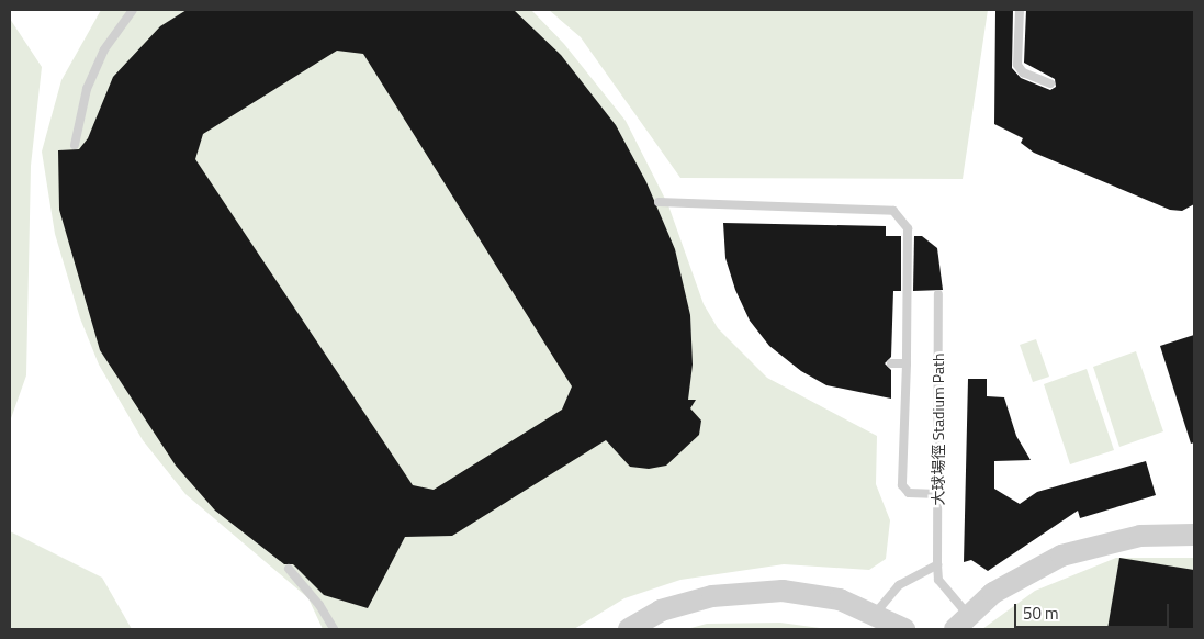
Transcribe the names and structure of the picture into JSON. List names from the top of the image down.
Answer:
{
  "streets": {
    "lane": ["大球場徑 Stadium Path"]
  },
  "scale_bar": "50 m"
}
